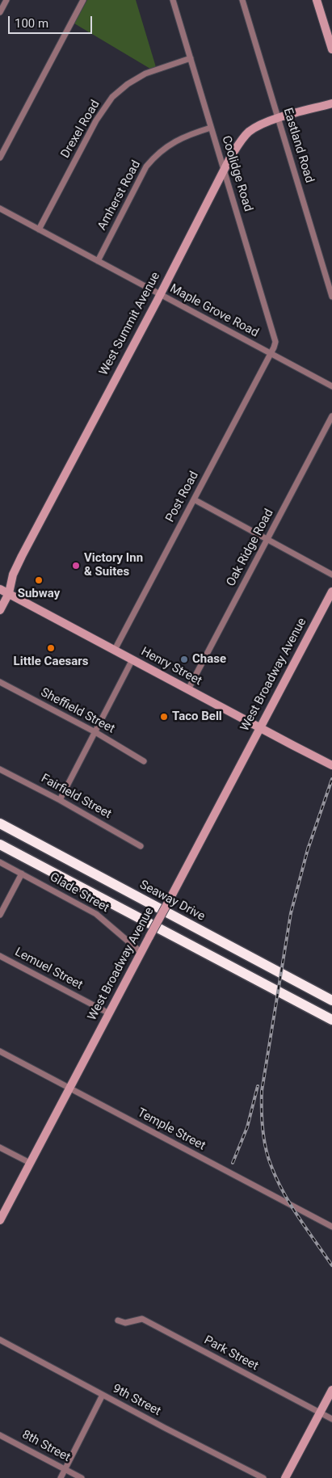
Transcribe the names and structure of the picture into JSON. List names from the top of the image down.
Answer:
{
  "streets": {
    "highway": ["Seaway Drive"],
    "street": [
      "Drexel Road",
      "Eastland Road",
      "Coolidge Road",
      "Amherst Road",
      "Maple Grove Road",
      "West Summit Avenue",
      "Post Road",
      "Oak Ridge Road",
      "Henry Street",
      "West Broadway Avenue",
      "Sheffield Street",
      "Fairfield Street",
      "Glade Street",
      "Lemuel Street",
      "Temple Street",
      "Park Street",
      "9th Street",
      "8th Street"
    ]
  },
  "crossings": [
    ["Drexel Road", "Coolidge Road"],
    ["Drexel Road", "Maple Grove Road"],
    ["Eastland Road", "West Summit Avenue"],
    ["Coolidge Road", "Amherst Road"],
    ["Coolidge Road", "Maple Grove Road"],
    ["Coolidge Road", "West Summit Avenue"],
    ["Coolidge Road", "Post Road"],
    ["Amherst Road", "Maple Grove Road"],
    ["Maple Grove Road", "West Summit Avenue"],
    ["Maple Grove Road", "Post Road"],
    ["West Summit Avenue", "Henry Street"],
    ["Post Road", "Henry Street"],
    ["Oak Ridge Road", "Henry Street"],
    ["Henry Street", "West Broadway Avenue"],
    ["West Broadway Avenue", "Glade Street"],
    ["West Broadway Avenue", "Lemuel Street"],
    ["West Broadway Avenue", "Temple Street"]
  ],
  "places": [
    "Victory Inn & Suites",
    "Subway",
    "Little Caesars",
    "Chase",
    "Taco Bell"
  ],
  "scale_bar": "100 m"
}
